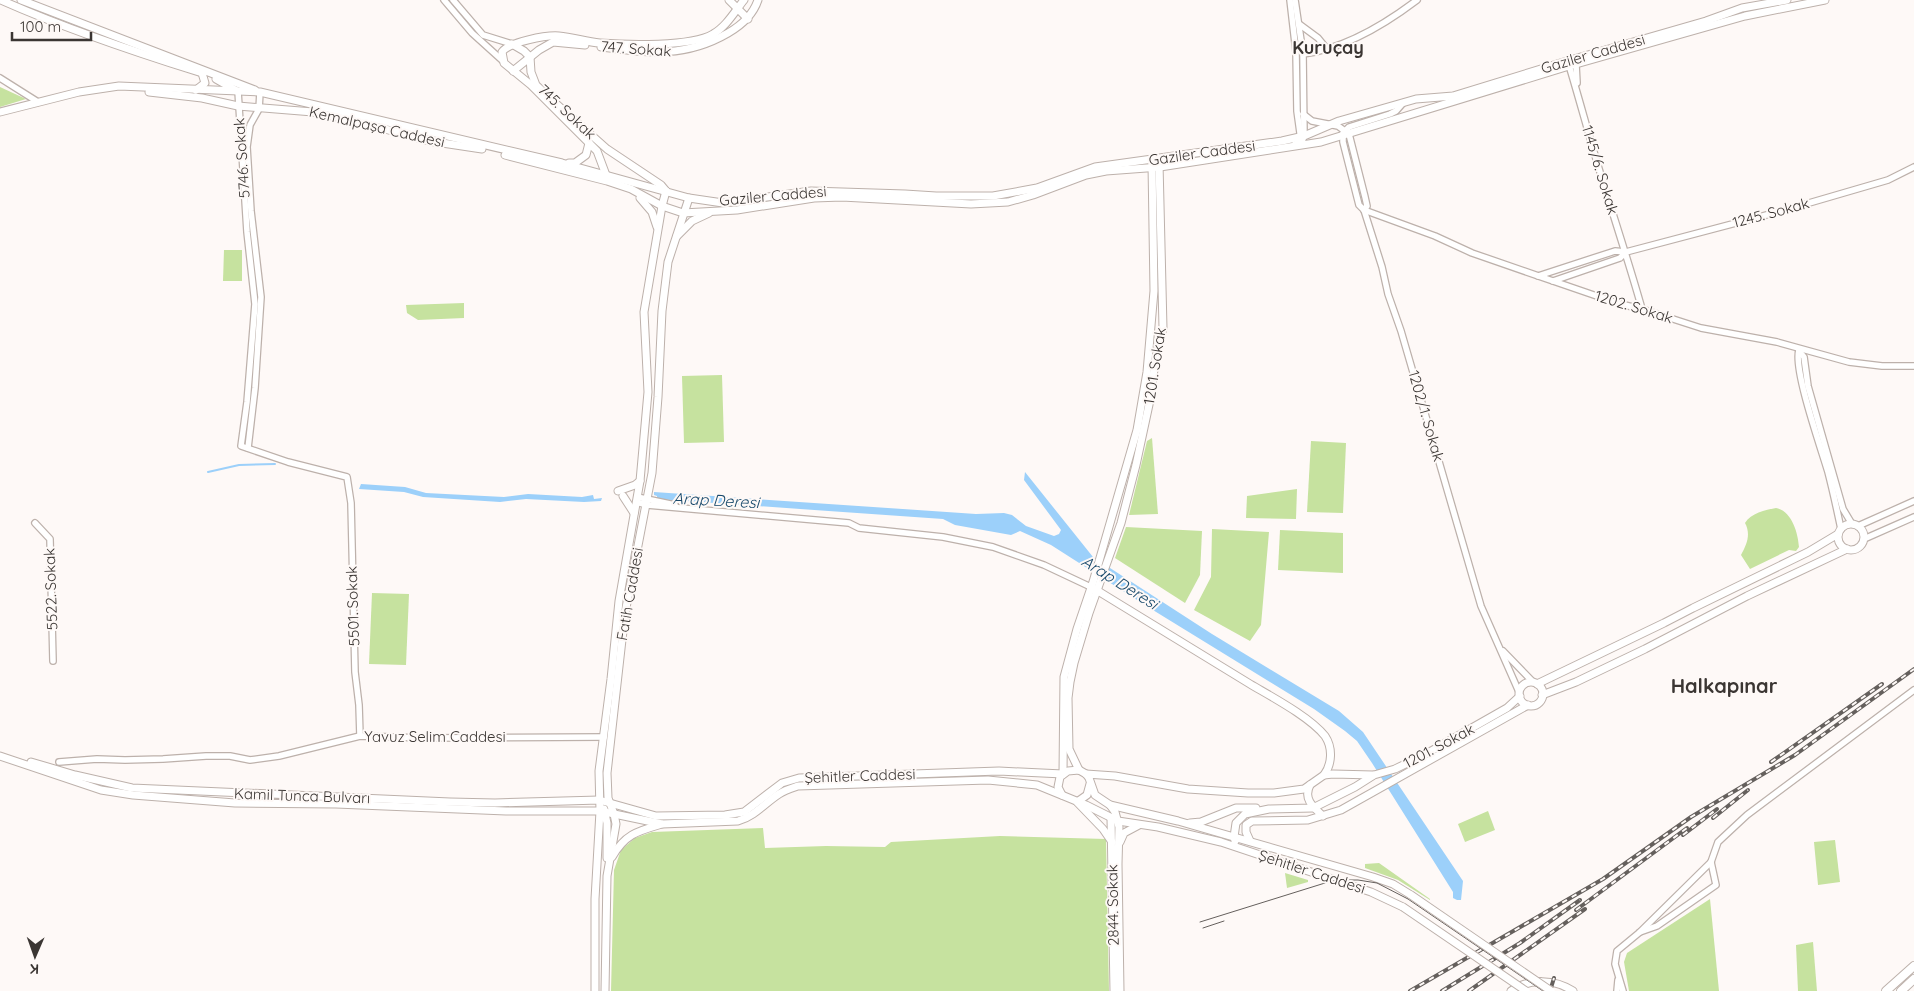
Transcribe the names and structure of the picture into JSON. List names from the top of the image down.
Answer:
{
  "streets": {
    "main road": [
      "747. Sokak",
      "Gaziler Caddesi",
      "745. Sokak",
      "Kemalpaşa Caddesi",
      "1201. Sokak",
      "Fatih Caddesi",
      "Şehitler Caddesi",
      "Kamil Tunca Bulvarı",
      "2844. Sokak"
    ],
    "street": [
      "5746. Sokak",
      "1145/6. Sokak",
      "1245. Sokak",
      "1202. Sokak",
      "1202/1. Sokak",
      "5522. Sokak",
      "5501. Sokak",
      "Yavuz Selim Caddesi"
    ]
  },
  "crossings": [
    ["747. Sokak", "745. Sokak"],
    ["Gaziler Caddesi", "745. Sokak"],
    ["Gaziler Caddesi", "Kemalpaşa Caddesi"],
    ["Gaziler Caddesi", "1145/6. Sokak"],
    ["Gaziler Caddesi", "1201. Sokak"],
    ["Gaziler Caddesi", "1202/1. Sokak"],
    ["Gaziler Caddesi", "Fatih Caddesi"],
    ["745. Sokak", "Kemalpaşa Caddesi"],
    ["Kemalpaşa Caddesi", "5746. Sokak"],
    ["Kemalpaşa Caddesi", "Fatih Caddesi"],
    ["5746. Sokak", "5501. Sokak"],
    ["1145/6. Sokak", "1245. Sokak"],
    ["1145/6. Sokak", "1202. Sokak"],
    ["1202. Sokak", "1202/1. Sokak"],
    ["1201. Sokak", "1202/1. Sokak"],
    ["Fatih Caddesi", "Şehitler Caddesi"],
    ["Fatih Caddesi", "Kamil Tunca Bulvarı"],
    ["5501. Sokak", "Yavuz Selim Caddesi"],
    ["Şehitler Caddesi", "Kamil Tunca Bulvarı"],
    ["Şehitler Caddesi", "2844. Sokak"]
  ],
  "districts": ["Kuruçay", "Halkapınar"],
  "water": ["Arap Deresi"],
  "scale_bar": "100 m",
  "north": "bottom"
}
